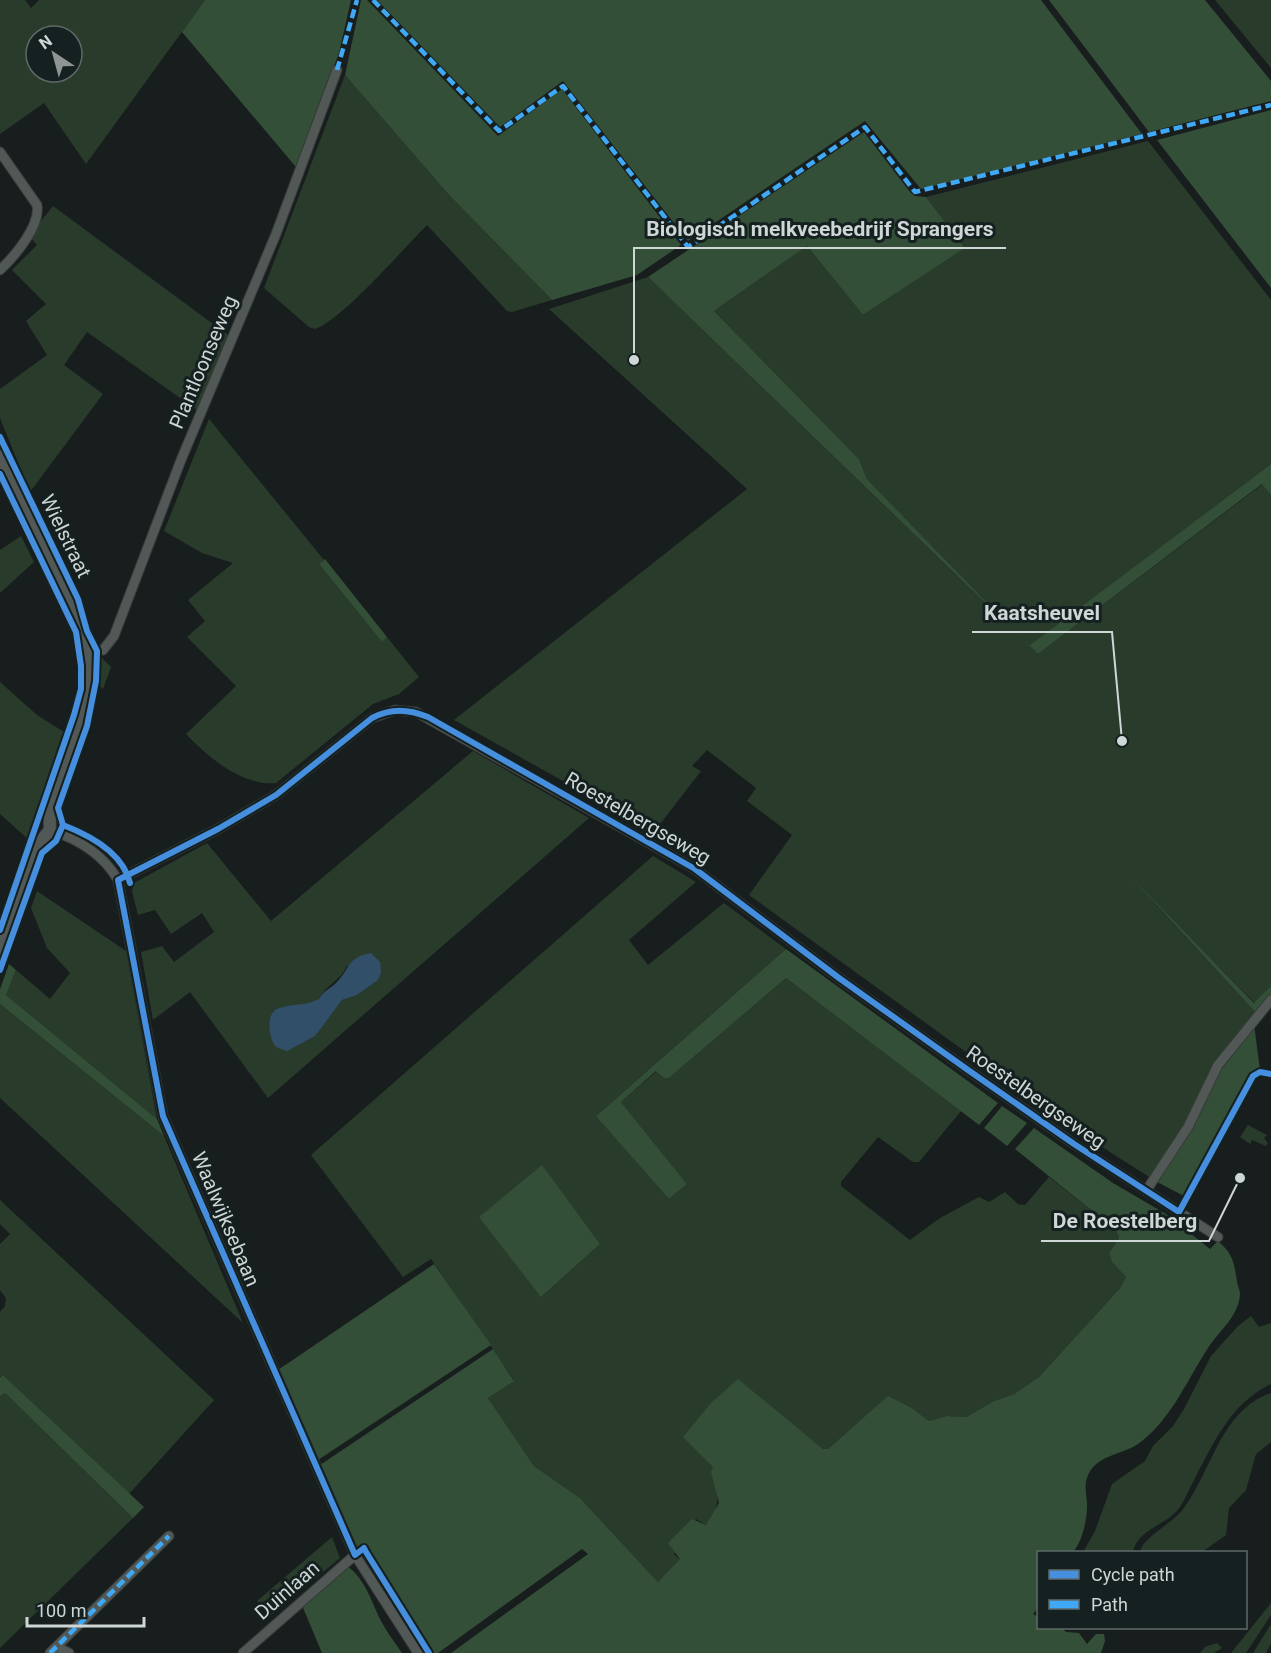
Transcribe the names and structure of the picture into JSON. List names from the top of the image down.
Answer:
{
  "streets": {
    "street": [
      "Plantloonseweg",
      "Wielstraat",
      "Roestelbergseweg",
      "Waalwijksebaan",
      "Duinlaan"
    ]
  },
  "crossings": [
    ["Plantloonseweg", "Wielstraat"],
    ["Wielstraat", "Waalwijksebaan"],
    ["Roestelbergseweg", "Waalwijksebaan"],
    ["Waalwijksebaan", "Duinlaan"]
  ],
  "places": ["Biologisch melkveebedrijf Sprangers", "Kaatsheuvel", "De Roestelberg"],
  "legend": ["Cycle path", "Path"],
  "scale_bar": "100 m",
  "north": "top left"
}
